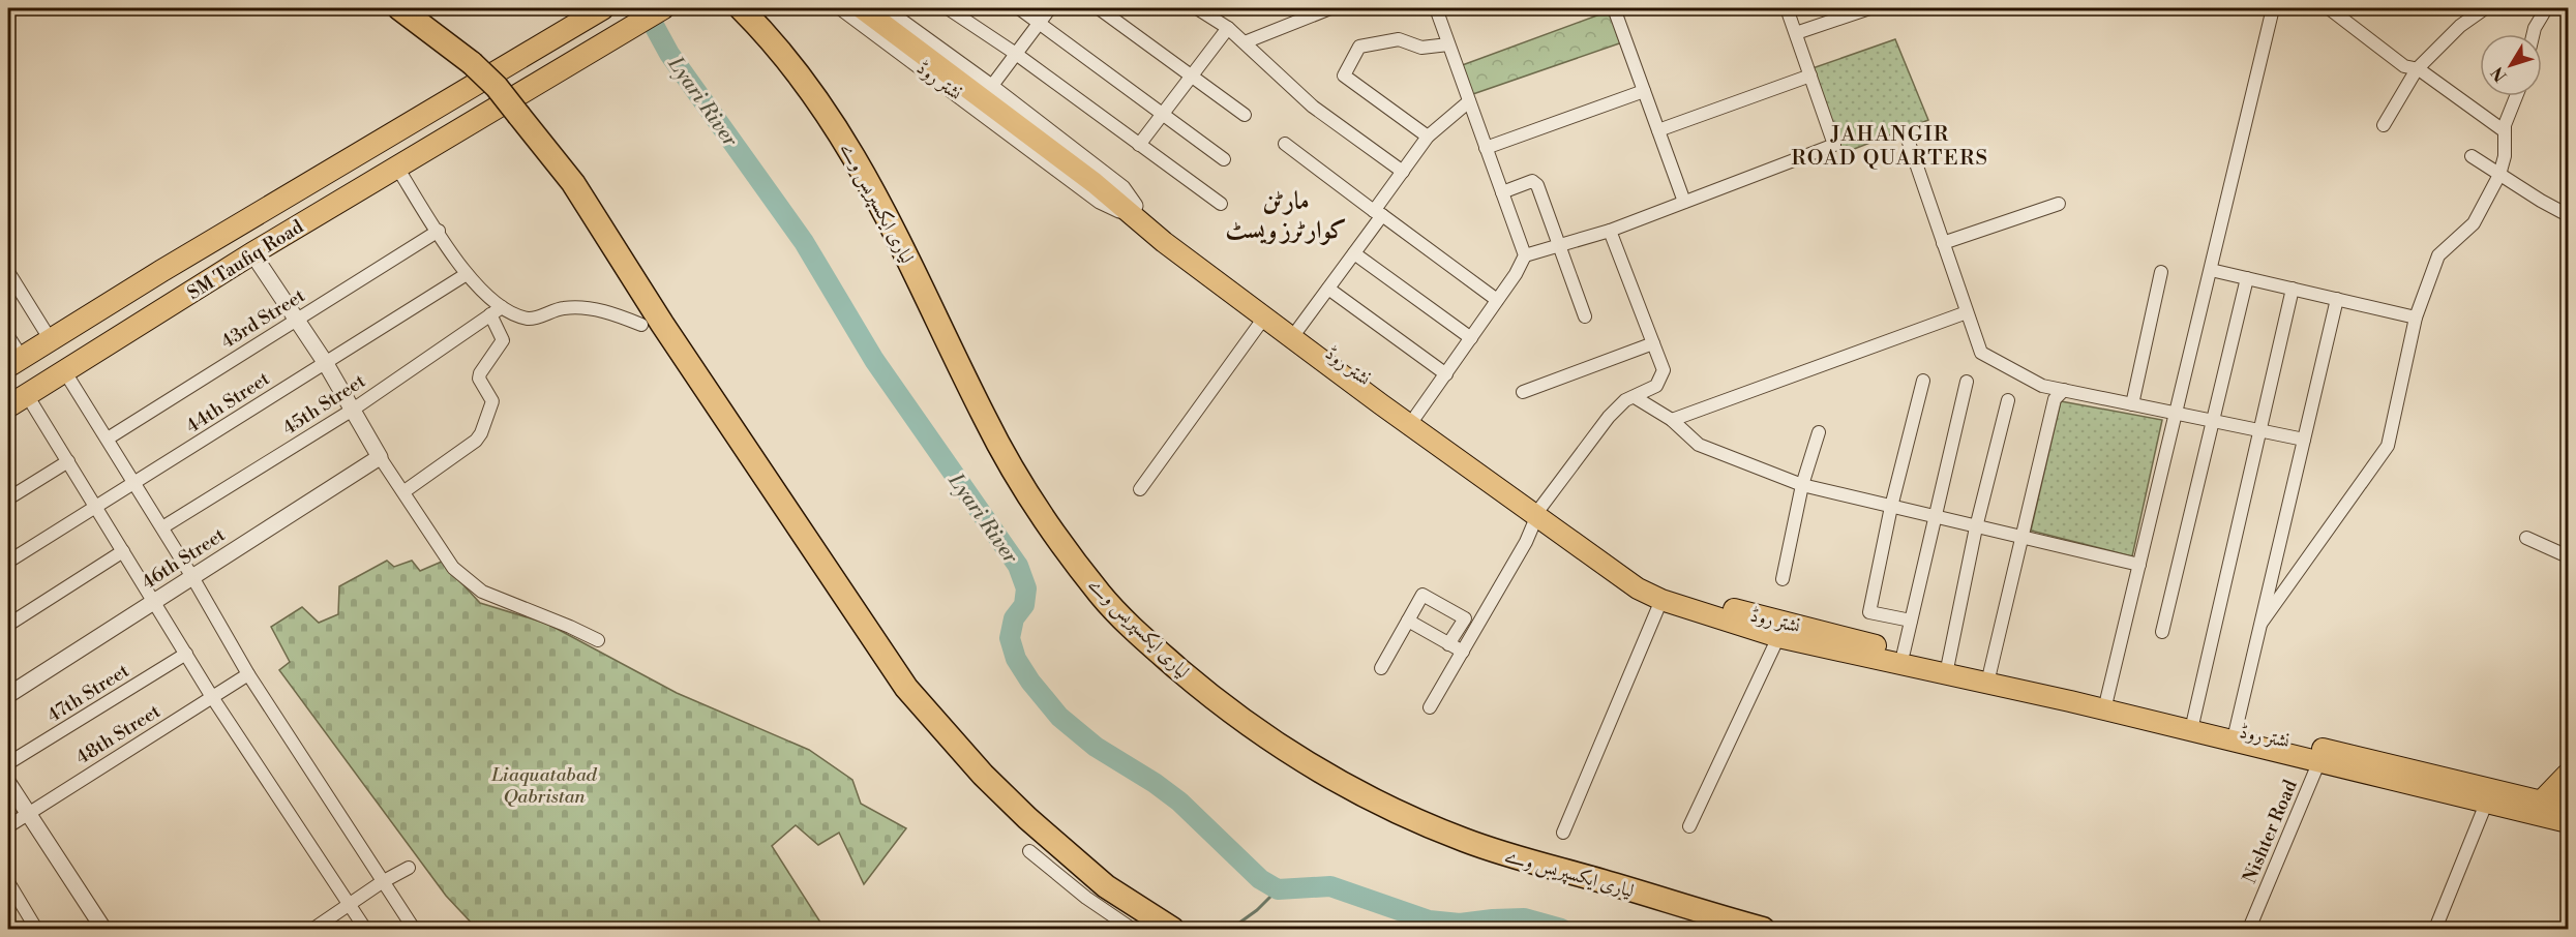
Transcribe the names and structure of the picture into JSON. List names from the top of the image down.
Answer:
{
  "streets": {
    "highway": ["لیاری ایکسپریس وے", "SM Taufiq Road"],
    "main road": ["نشتر روڈ"],
    "street": [
      "43rd Street",
      "44th Street",
      "45th Street",
      "46th Street",
      "47th Street",
      "48th Street",
      "Nishter Road"
    ]
  },
  "crossings": [
    ["نشتر روڈ", "Nishter Road"]
  ],
  "districts": ["JAHANGIR ROAD QUARTERS", "مارٹن کوارٹرز ویسٹ"],
  "water": ["Lyari River"],
  "parks": ["Liaquatabad Qabristan"],
  "north": "bottom left"
}
